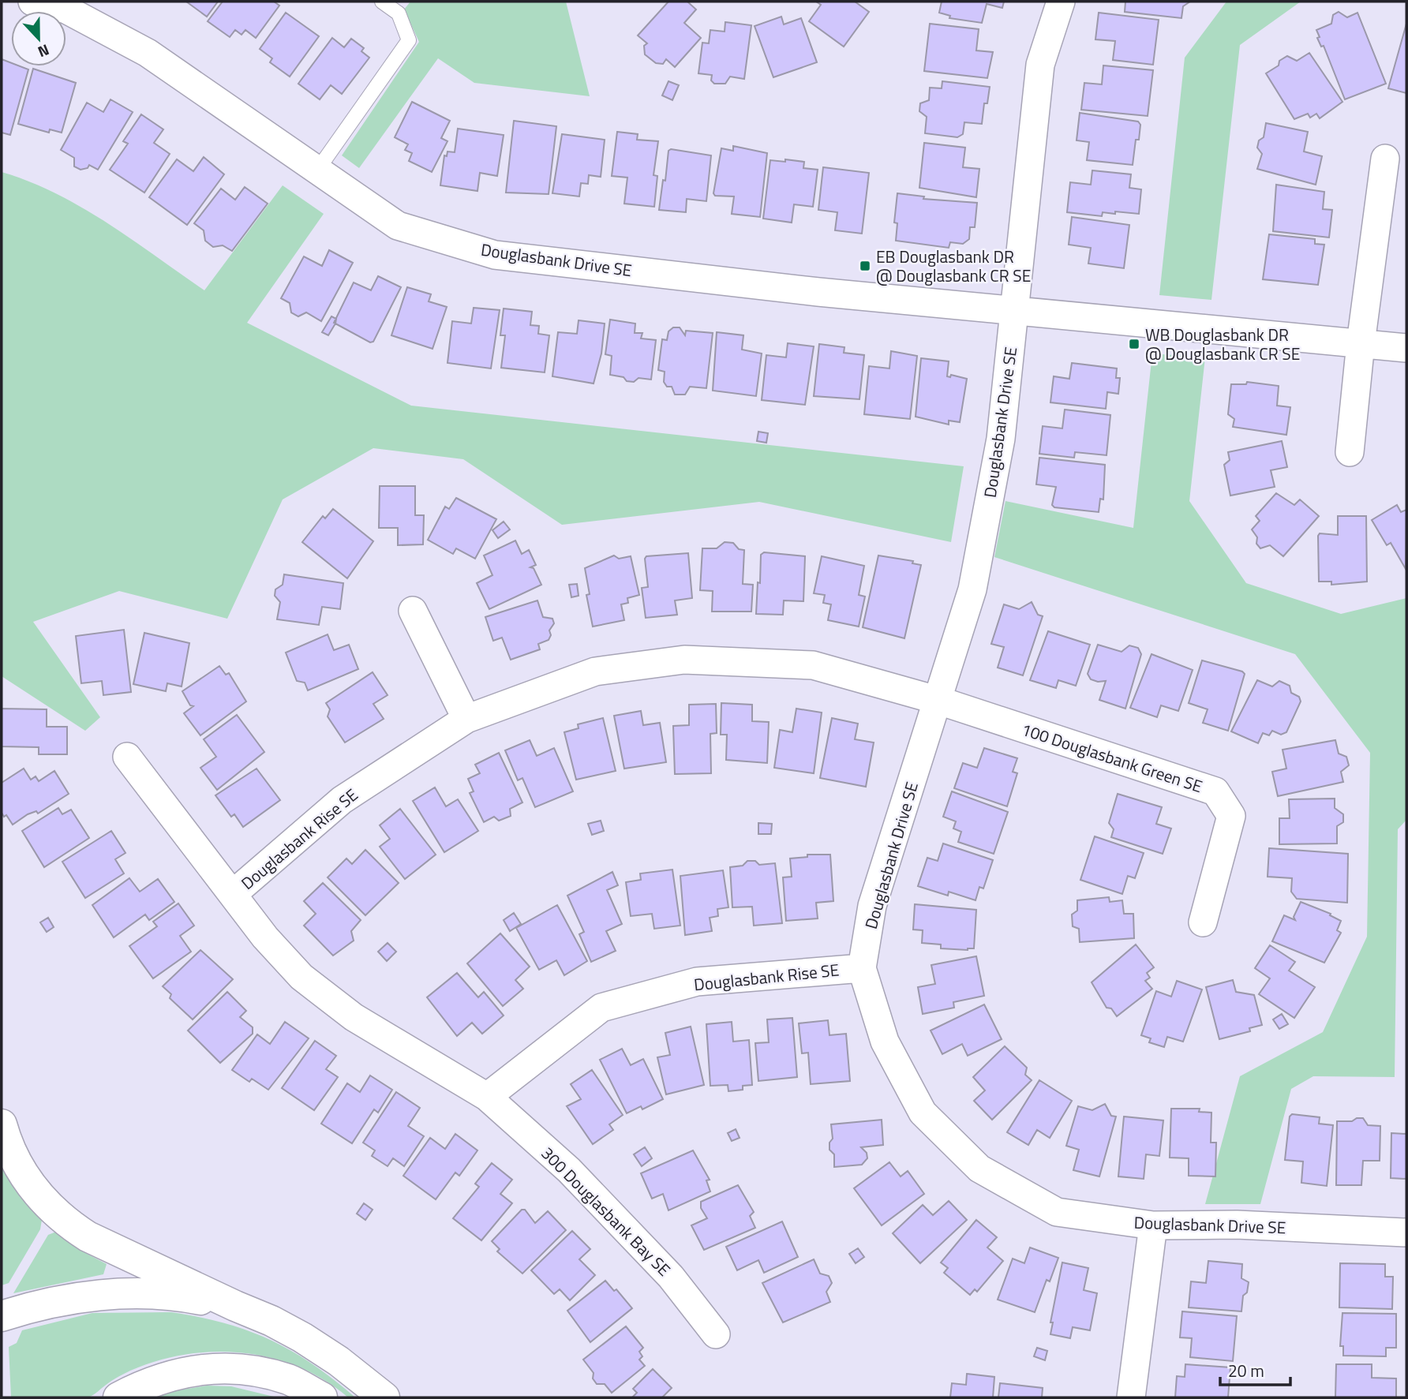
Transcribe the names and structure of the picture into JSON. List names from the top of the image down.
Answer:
{
  "streets": {
    "street": [
      "Douglasbank Drive SE",
      "100 Douglasbank Green SE",
      "Douglasbank Rise SE",
      "300 Douglasbank Bay SE"
    ]
  },
  "crossings": [
    ["Douglasbank Drive SE", "100 Douglasbank Green SE"],
    ["Douglasbank Drive SE", "Douglasbank Rise SE"],
    ["100 Douglasbank Green SE", "Douglasbank Rise SE"],
    ["Douglasbank Rise SE", "300 Douglasbank Bay SE"]
  ],
  "places": {
    "transit": ["EB Douglasbank DR @ Douglasbank CR SE", "WB Douglasbank DR @ Douglasbank CR SE"]
  },
  "scale_bar": "20 m",
  "north": "bottom"
}
